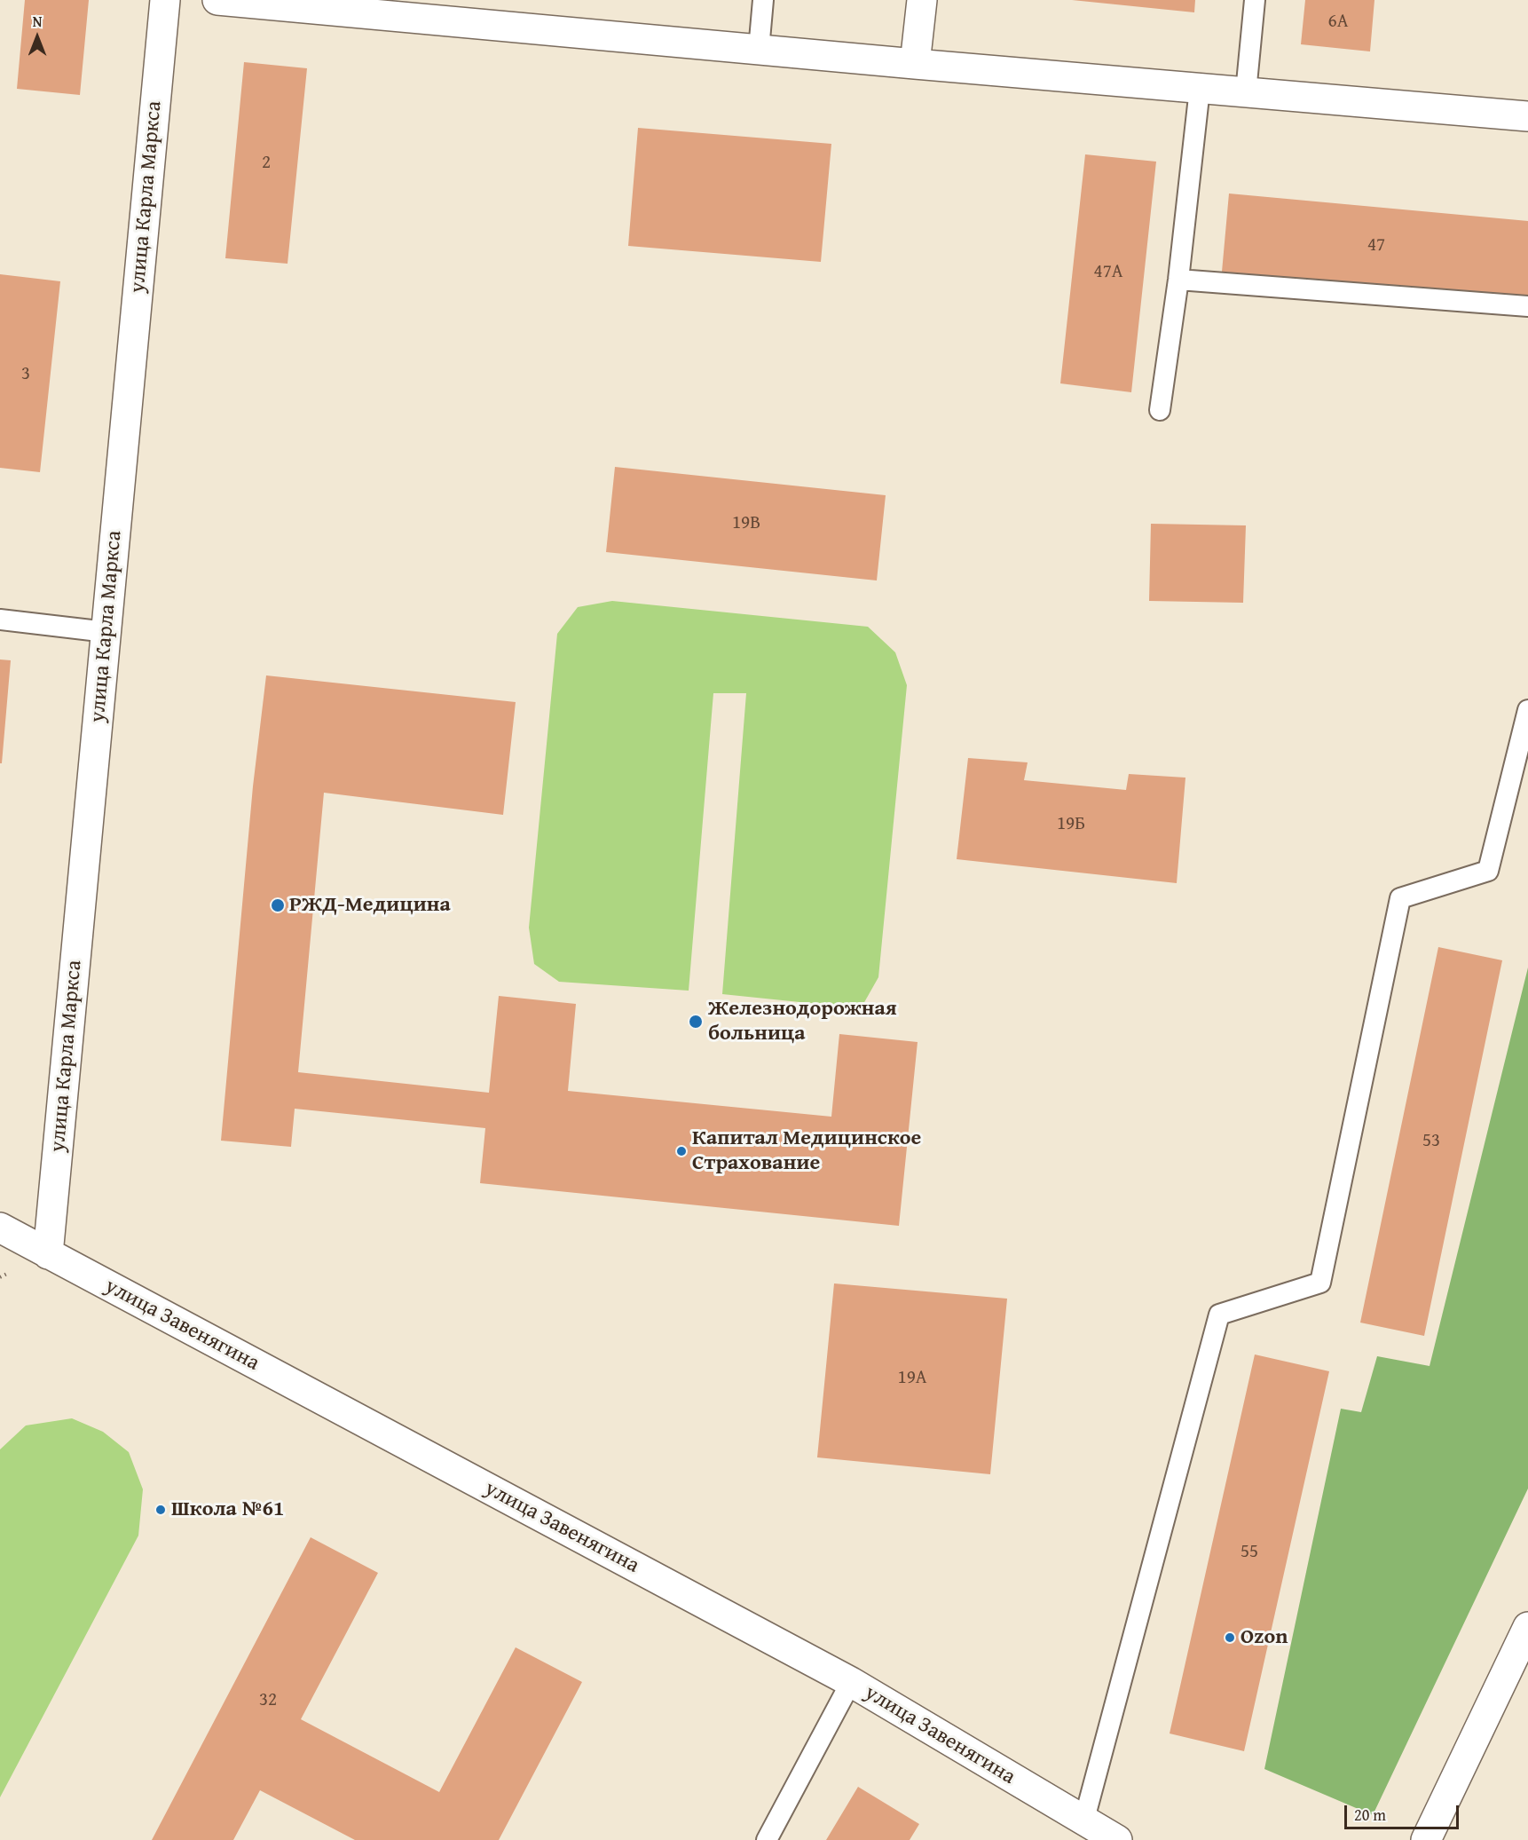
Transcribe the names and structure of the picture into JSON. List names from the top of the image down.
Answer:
{
  "streets": {
    "street": ["улица Карла Маркса", "улица Завенягина"]
  },
  "crossings": [
    ["улица Карла Маркса", "улица Завенягина"]
  ],
  "places": [
    "РЖД-Медицина",
    "Железнодорожная больница",
    "Капитал Медицинское Страхование",
    "Школа №61",
    "Ozon"
  ],
  "house_numbers": [
    "6А",
    "2",
    "47",
    "47А",
    "3",
    "19В",
    "19Б",
    "53",
    "19А",
    "55",
    "32"
  ],
  "scale_bar": "20 m",
  "north": "top"
}
